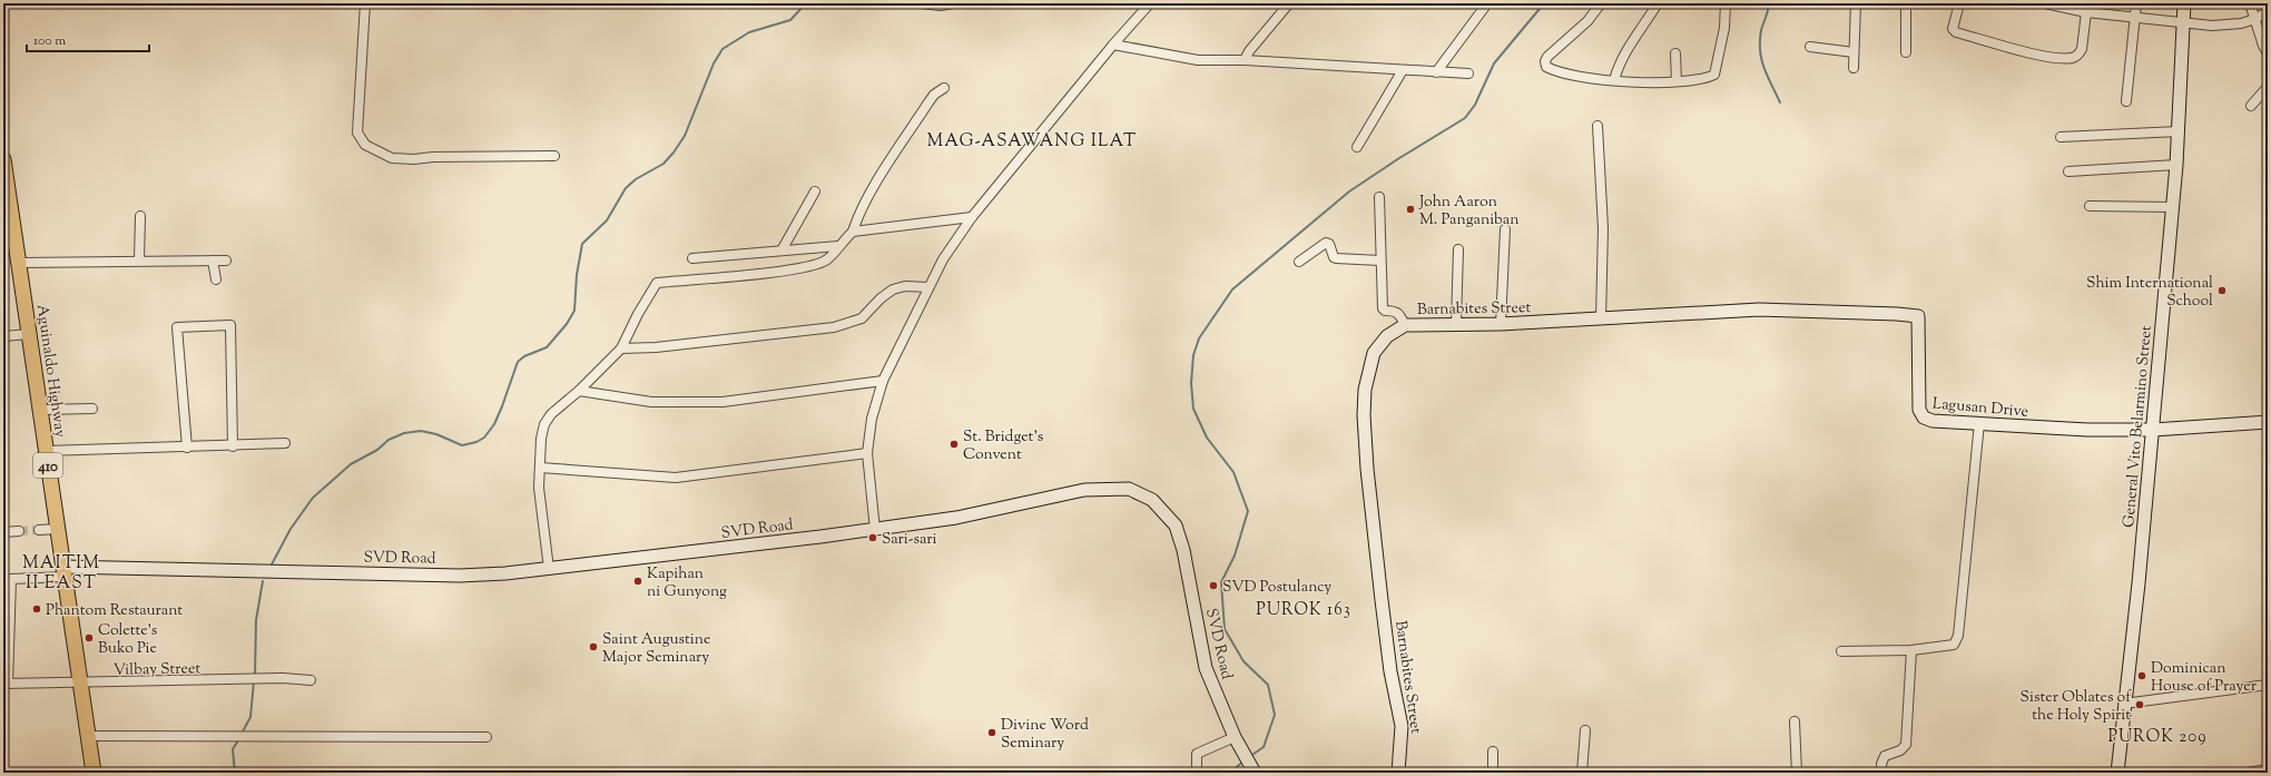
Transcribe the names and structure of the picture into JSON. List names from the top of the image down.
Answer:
{
  "streets": {
    "main road": ["Aguinaldo Highway", "410"],
    "street": [
      "Barnabites Street",
      "Lagusan Drive",
      "General Vito Belarmino Street",
      "SVD Road",
      "Vilbay Street"
    ]
  },
  "crossings": [
    ["Barnabites Street", "Lagusan Drive"],
    ["Aguinaldo Highway", "SVD Road"],
    ["Aguinaldo Highway", "Vilbay Street"],
    ["Lagusan Drive", "General Vito Belarmino Street"]
  ],
  "districts": [
    "MAG-ASAWANG ILAT",
    "MAITIM II EAST",
    "PUROK 163",
    "PUROK 209"
  ],
  "places": [
    "John Aaron M. Panganiban",
    "Shim International School",
    "St. Bridget's Convent",
    "Sari-sari",
    "Kapihan ni Gunyong",
    "SVD Postulancy",
    "Phantom Restaurant",
    "Colette's Buko Pie",
    "Saint Augustine Major Seminary",
    "Dominican House of Prayer",
    "Sister Oblates of the Holy Spirit",
    "Divine Word Seminary"
  ],
  "scale_bar": "100 m"
}
